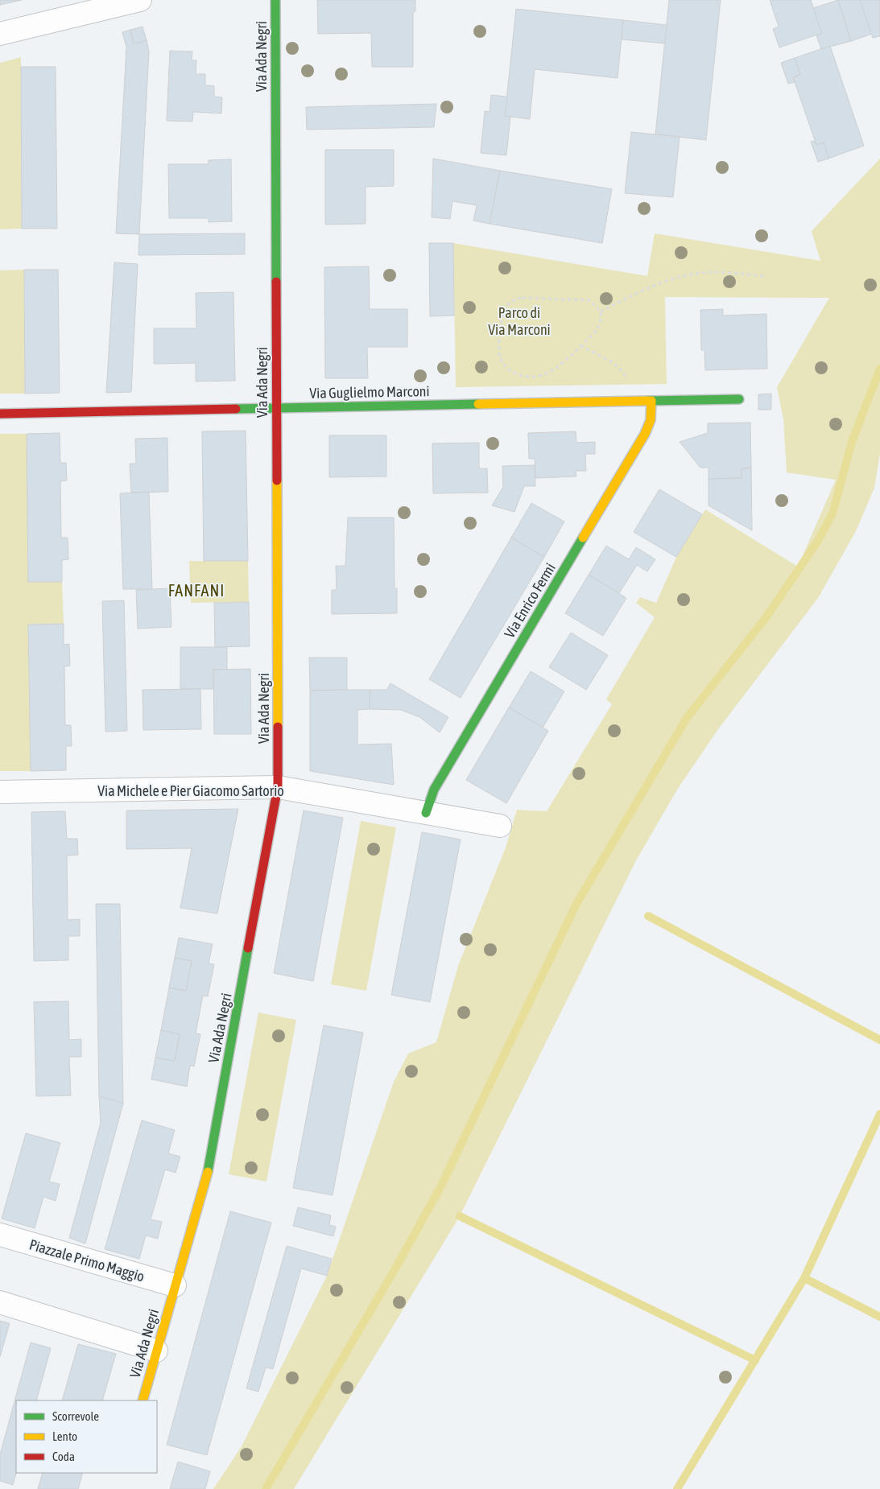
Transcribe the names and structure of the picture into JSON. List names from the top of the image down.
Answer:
{
  "streets": {
    "street": [
      "Via Ada Negri",
      "Via Guglielmo Marconi",
      "Via Enrico Fermi",
      "Via Michele e Pier Giacomo Sartorio",
      "Piazzale Primo Maggio"
    ]
  },
  "crossings": [
    ["Via Ada Negri", "Via Guglielmo Marconi"],
    ["Via Ada Negri", "Via Michele e Pier Giacomo Sartorio"],
    ["Via Ada Negri", "Piazzale Primo Maggio"],
    ["Via Guglielmo Marconi", "Via Enrico Fermi"],
    ["Via Enrico Fermi", "Via Michele e Pier Giacomo Sartorio"]
  ],
  "districts": ["FANFANI"],
  "parks": ["Parco di Via Marconi"],
  "legend": ["Scorrevole", "Lento", "Coda"]
}
